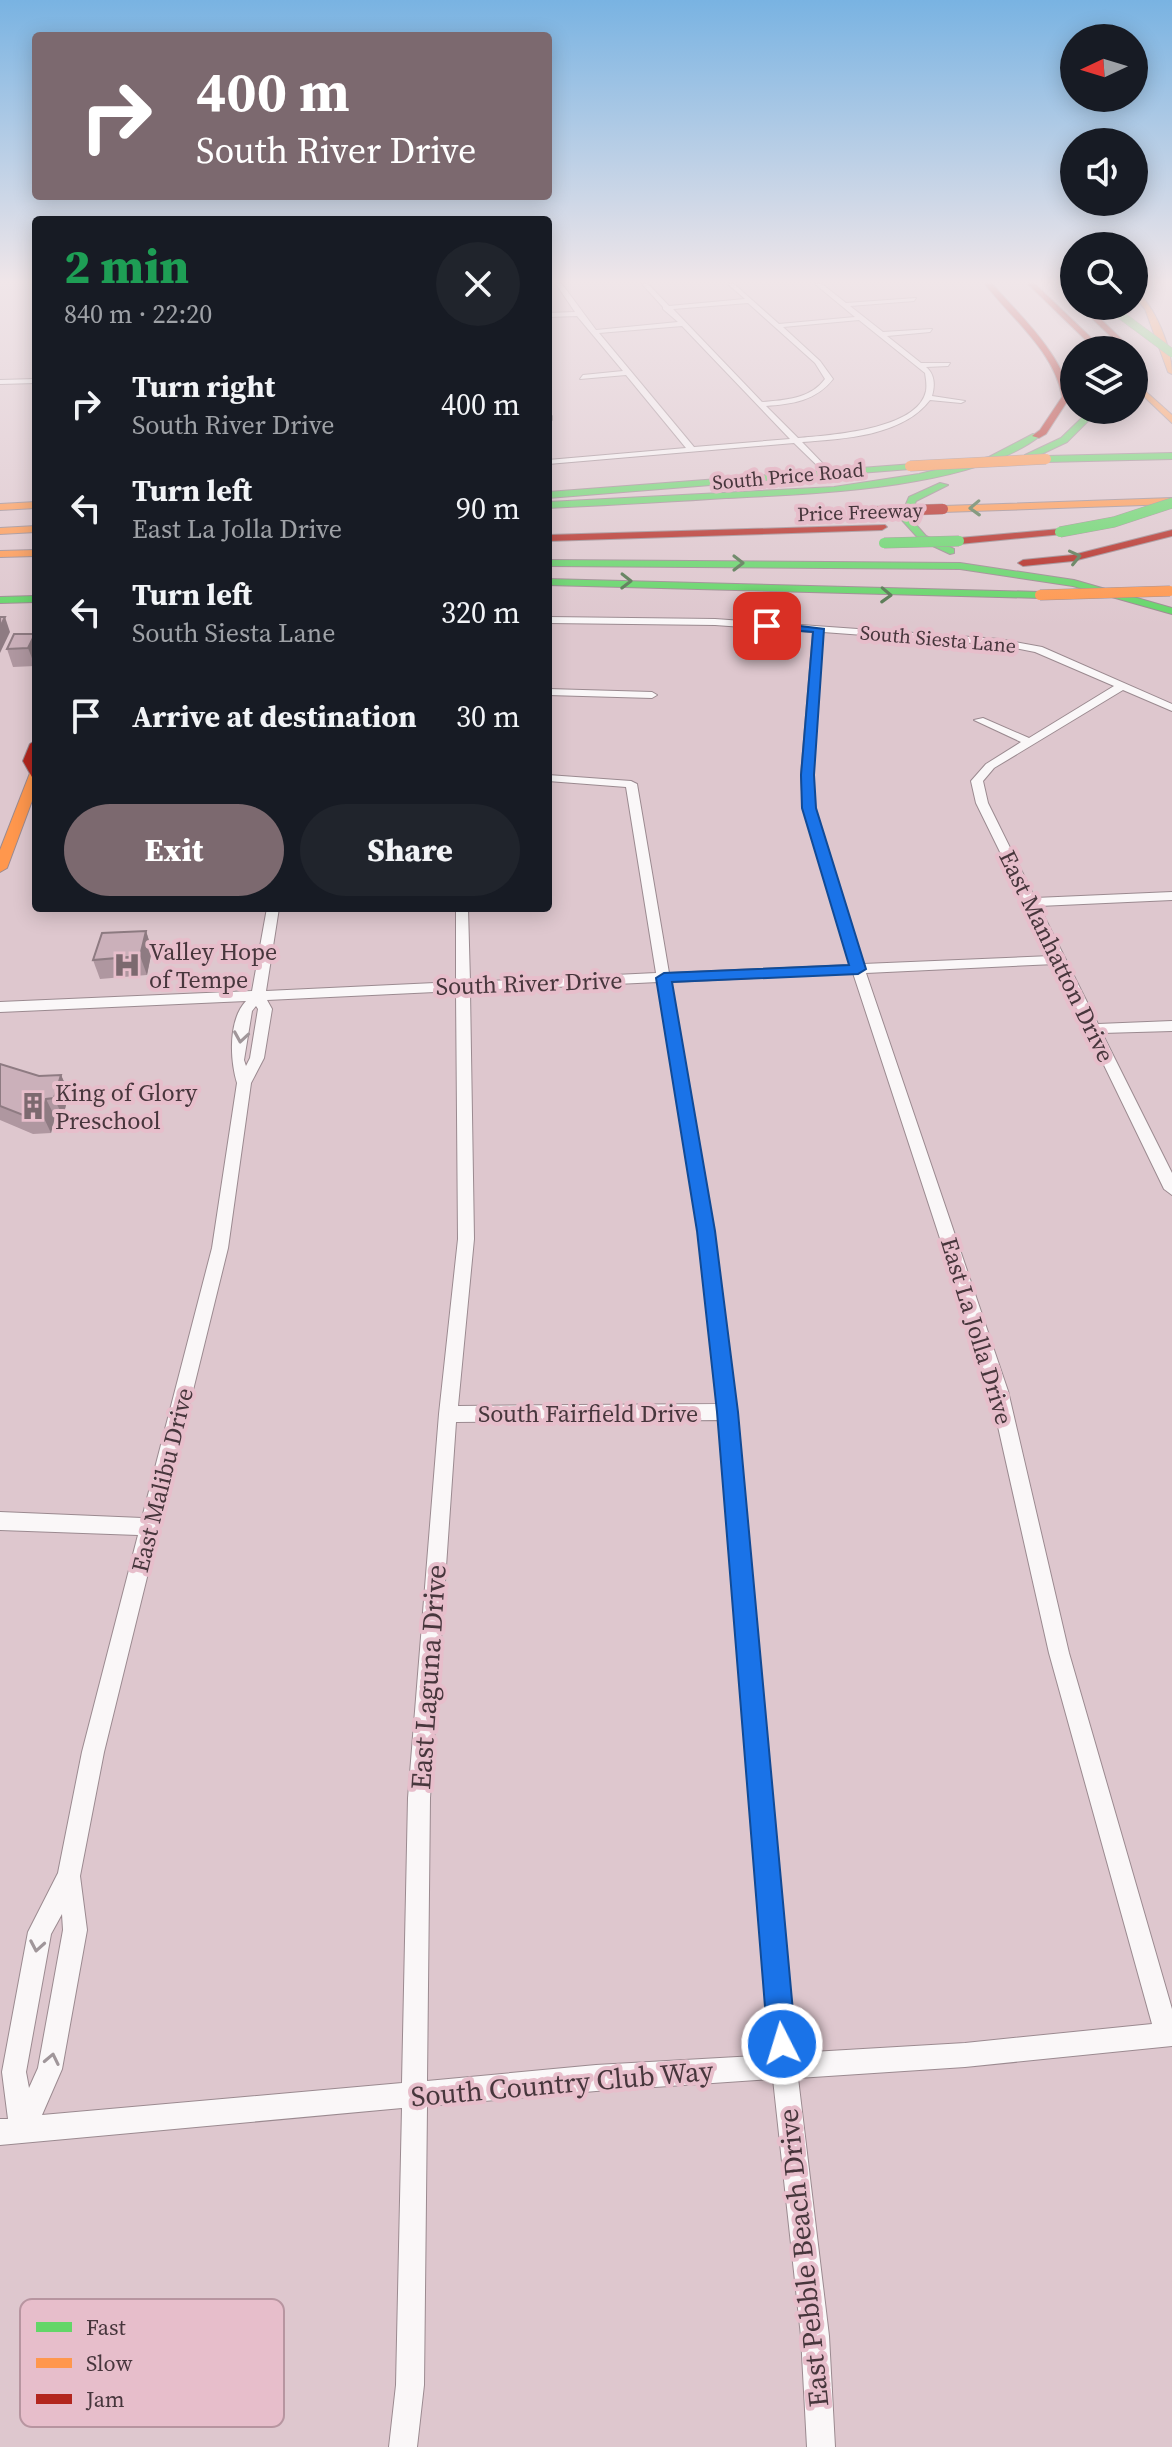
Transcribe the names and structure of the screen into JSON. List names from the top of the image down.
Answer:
{
  "streets": {
    "main road": ["South Price Road", "Price Freeway"],
    "street": [
      "South Siesta Lane",
      "East Manhatton Drive",
      "South River Drive",
      "East La Jolla Drive",
      "South Fairfield Drive",
      "East Malibu Drive",
      "East Laguna Drive",
      "South Country Club Way",
      "East Pebble Beach Drive"
    ]
  },
  "crossings": [
    ["South Siesta Lane", "East Manhatton Drive"],
    ["South Siesta Lane", "East La Jolla Drive"],
    ["East Manhatton Drive", "South River Drive"],
    ["South River Drive", "East La Jolla Drive"],
    ["South River Drive", "East Malibu Drive"],
    ["South River Drive", "East Laguna Drive"],
    ["South River Drive", "East Pebble Beach Drive"],
    ["East La Jolla Drive", "South Country Club Way"],
    ["South Fairfield Drive", "East Laguna Drive"],
    ["South Fairfield Drive", "East Pebble Beach Drive"],
    ["East Malibu Drive", "South Country Club Way"],
    ["East Laguna Drive", "South Country Club Way"],
    ["South Country Club Way", "East Pebble Beach Drive"]
  ],
  "places": {
    "hospital": ["Valley Hope of Tempe"],
    "building": ["King of Glory Preschool"]
  },
  "legend": ["Fast", "Slow", "Jam"],
  "north": "left",
  "page": {
    "turn": ["400 m", "South River Drive"],
    "heading": ["2 min", "840 m · 22:20"],
    "list": [
      {
        "name": "Turn right",
        "note": "South River Drive",
        "value": "400 m"
      },
      {
        "name": "Turn left",
        "note": "East La Jolla Drive",
        "value": "90 m"
      },
      {
        "name": "Turn left",
        "note": "South Siesta Lane",
        "value": "320 m"
      },
      {
        "name": "Arrive at destination",
        "value": "30 m"
      }
    ],
    "buttons": ["Exit", "Share"]
  }
}
